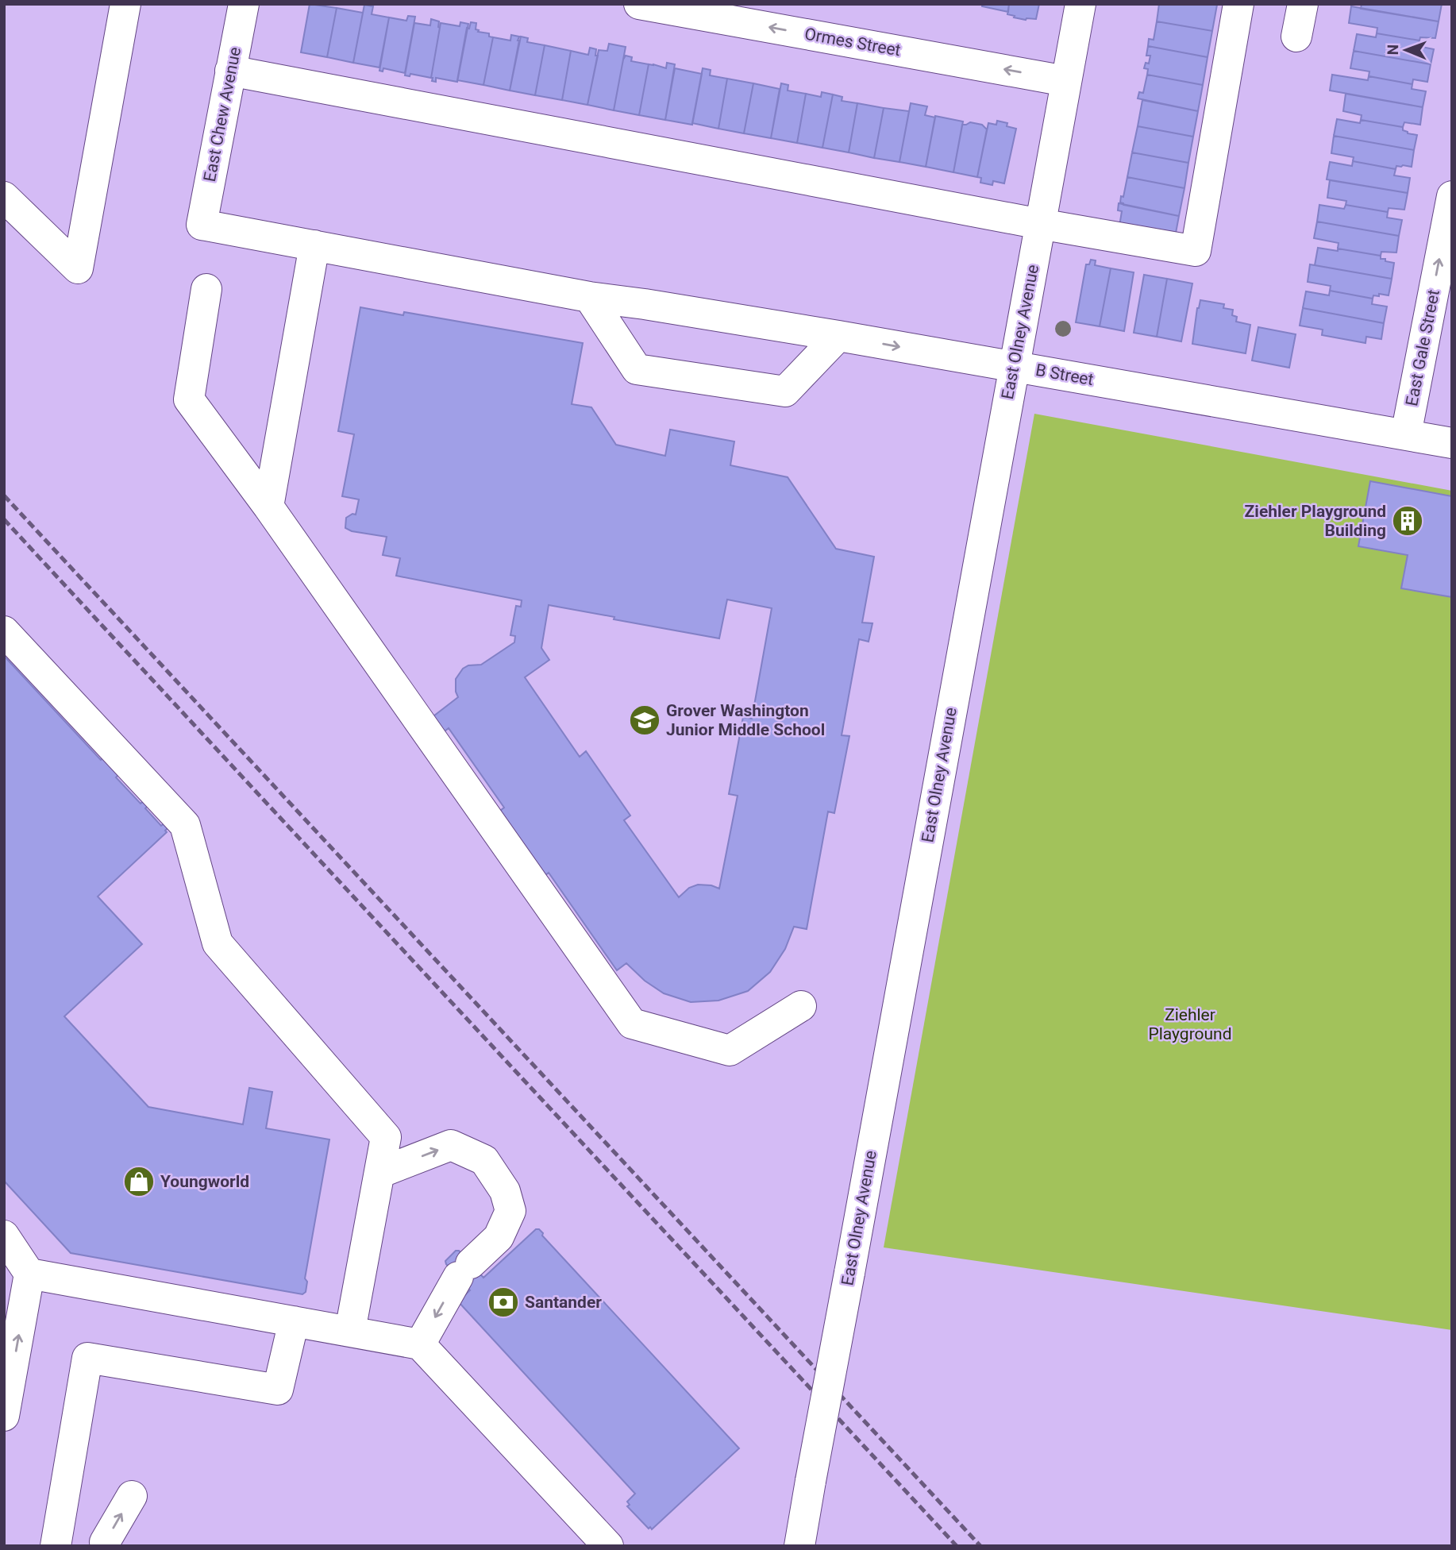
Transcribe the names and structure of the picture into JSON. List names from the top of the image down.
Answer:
{
  "streets": {
    "street": [
      "Ormes Street",
      "East Chew Avenue",
      "East Olney Avenue",
      "East Gale Street",
      "B Street"
    ]
  },
  "crossings": [
    ["Ormes Street", "East Olney Avenue"],
    ["East Chew Avenue", "B Street"],
    ["East Olney Avenue", "B Street"],
    ["East Gale Street", "B Street"]
  ],
  "one_way": ["East Gale Street"],
  "parks": ["Ziehler Playground"],
  "places": {
    "building": ["Ziehler Playground Building"],
    "school or university": ["Grover Washington Junior Middle School"],
    "shop": ["Youngworld"],
    "bank": ["Santander"]
  },
  "north": "left"
}
